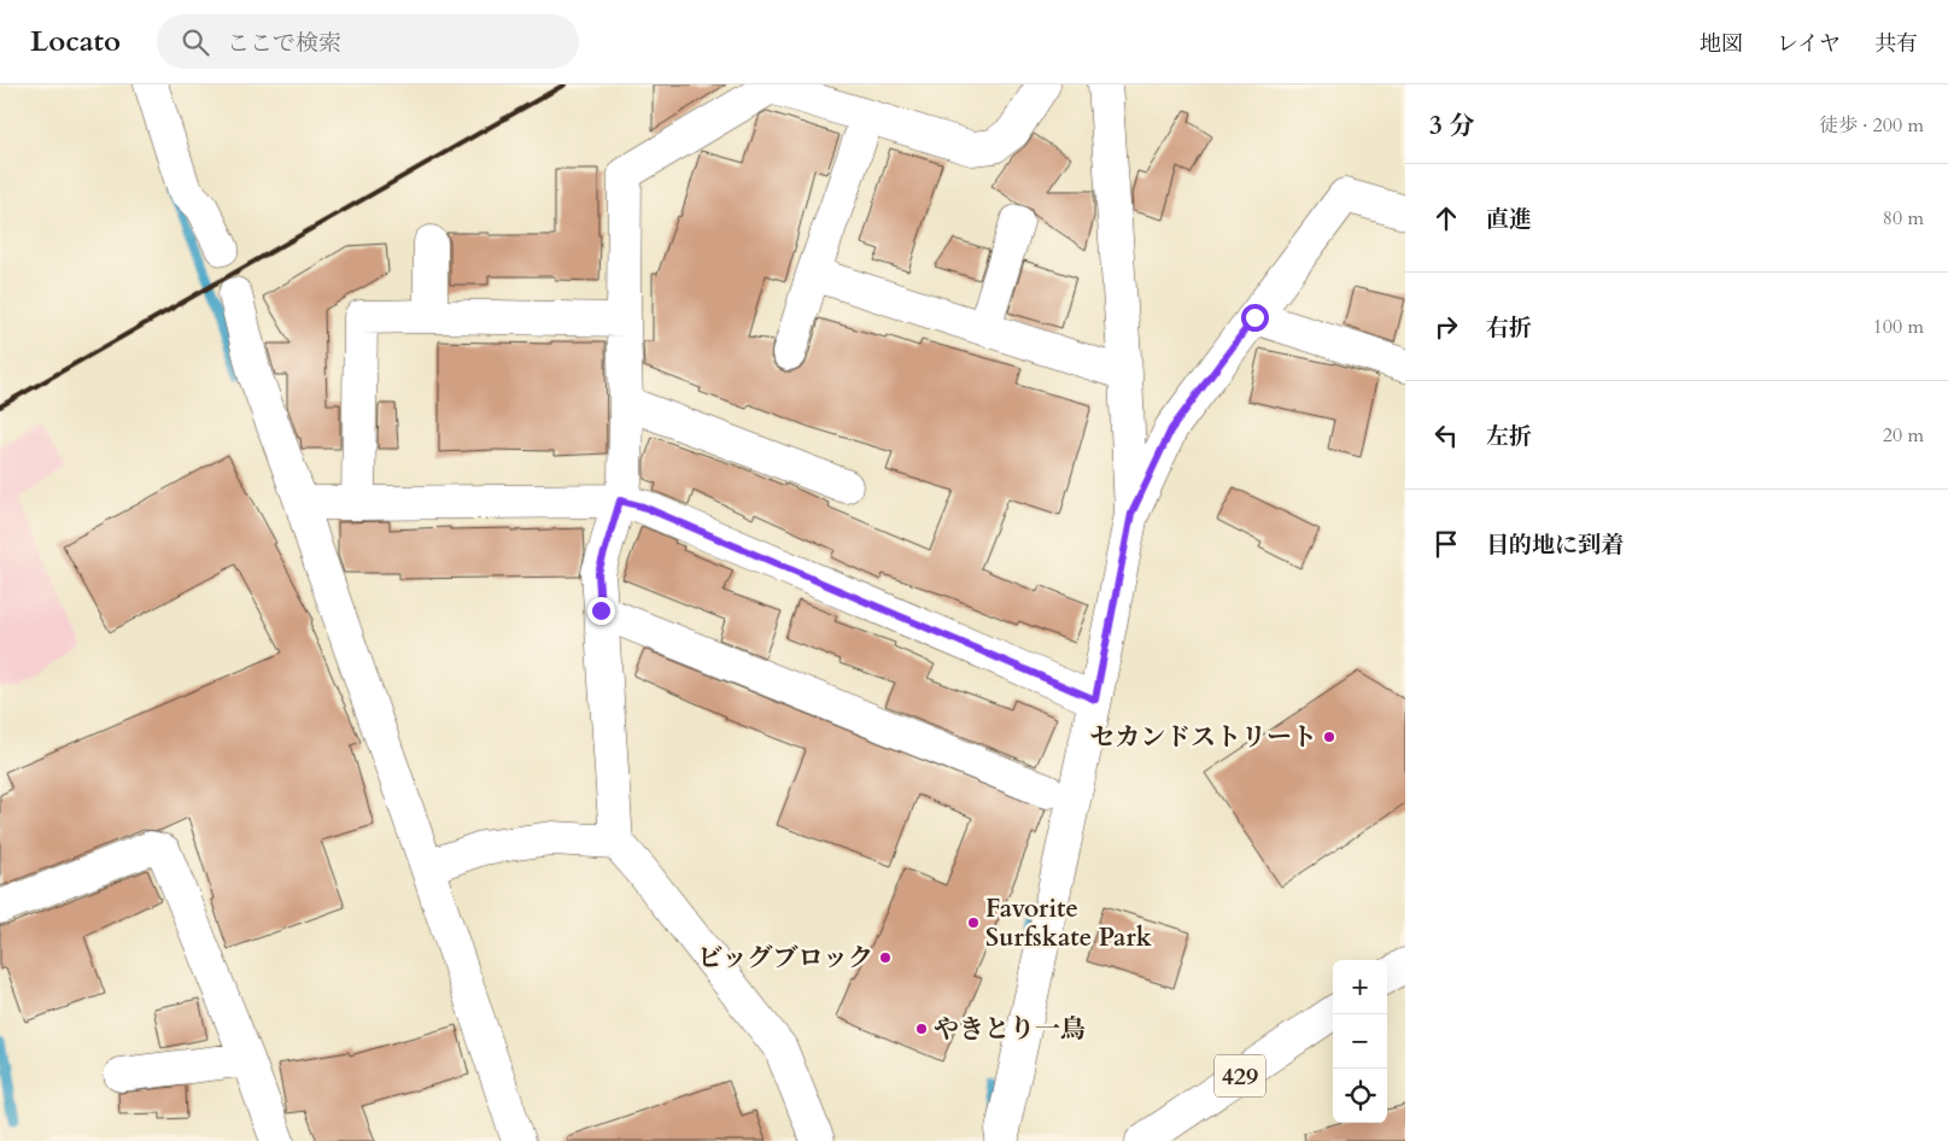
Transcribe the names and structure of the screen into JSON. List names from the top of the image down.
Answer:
{
  "streets": {
    "main road": ["429"]
  },
  "places": [
    "セカンドストリート",
    "Favorite Surfskate Park",
    "ビッグブロック",
    "やきとり一鳥"
  ],
  "page": {
    "header": "Locato",
    "search": "ここで検索",
    "nav": ["地図", "レイヤ", "共有"],
    "heading": ["3 分", "徒歩 · 200 m"],
    "list": [
      ["直進", "80 m"],
      ["右折", "100 m"],
      ["左折", "20 m"],
      "目的地に到着"
    ],
    "map_buttons": ["+", "−"]
  }
}
